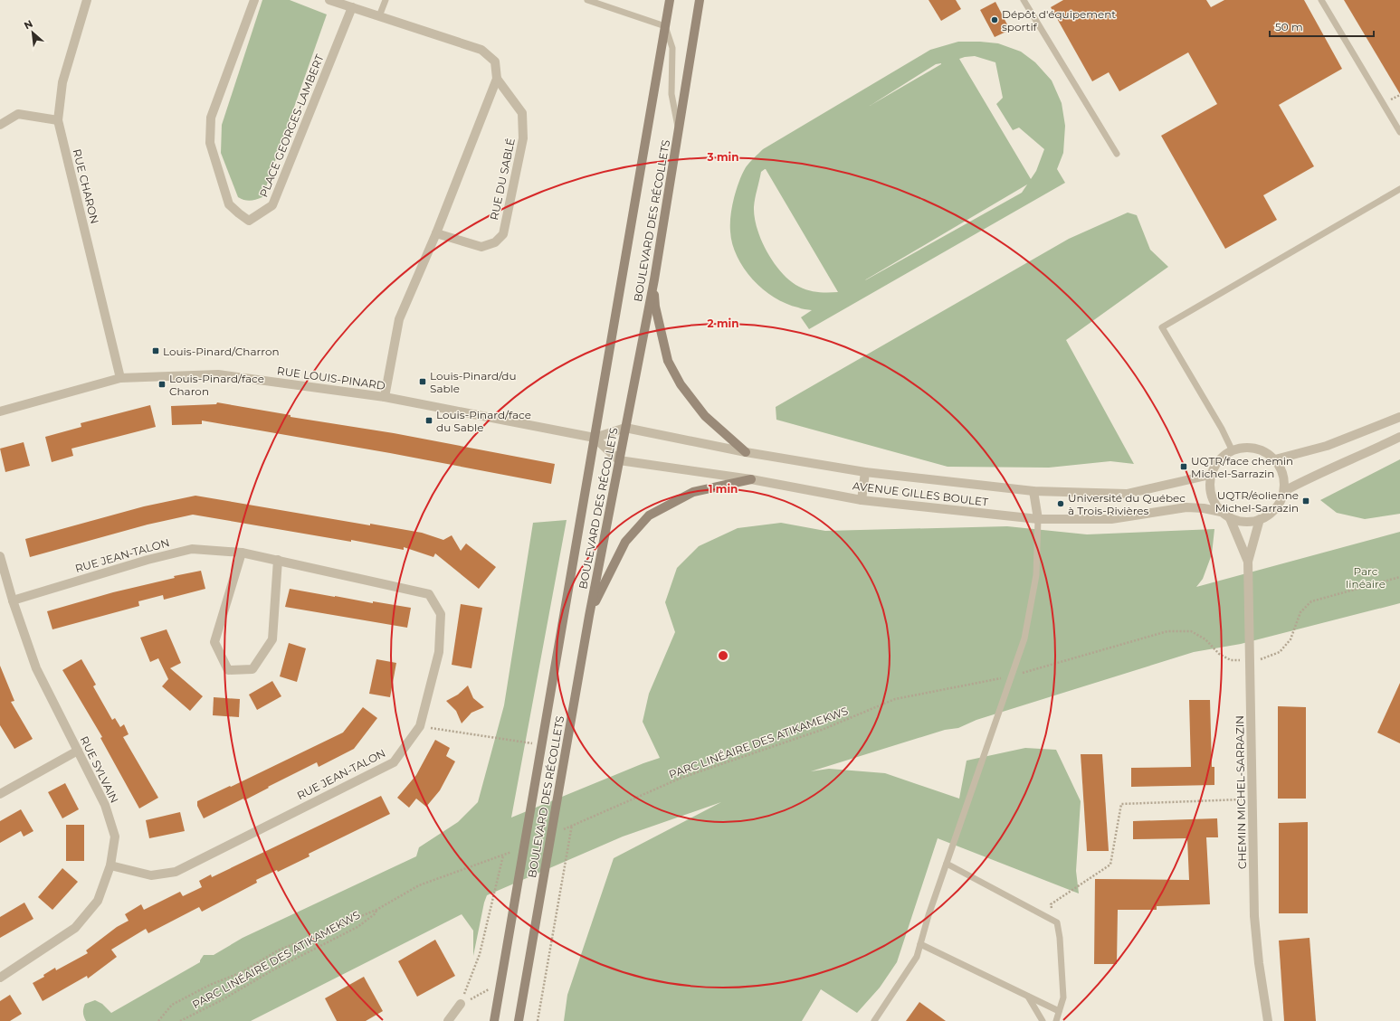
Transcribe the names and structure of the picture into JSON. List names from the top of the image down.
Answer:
{
  "streets": {
    "main road": ["BOULEVARD DES RÉCOLLETS"],
    "street": [
      "PLACE GEORGES-LAMBERT",
      "RUE DU SABLÉ",
      "RUE CHARON",
      "RUE LOUIS-PINARD",
      "AVENUE GILLES BOULET",
      "RUE JEAN-TALON",
      "RUE SYLVAIN",
      "CHEMIN MICHEL-SARRAZIN"
    ],
    "path": ["PARC LINÉAIRE DES ATIKAMEKWS"]
  },
  "crossings": [
    ["RUE CHARON", "RUE LOUIS-PINARD"],
    ["BOULEVARD DES RÉCOLLETS", "RUE LOUIS-PINARD"],
    ["BOULEVARD DES RÉCOLLETS", "AVENUE GILLES BOULET"],
    ["RUE LOUIS-PINARD", "AVENUE GILLES BOULET"],
    ["AVENUE GILLES BOULET", "CHEMIN MICHEL-SARRAZIN"],
    ["RUE JEAN-TALON", "RUE SYLVAIN"]
  ],
  "parks": ["Parc linéaire"],
  "places": {
    "other": ["Dépôt d'équipement sportif", "Université du Québec à Trois-Rivières"],
    "transit": [
      "Louis-Pinard/Charron",
      "Louis-Pinard/du Sable",
      "Louis-Pinard/face Charon",
      "Louis-Pinard/face du Sable",
      "UQTR/face chemin Michel-Sarrazin",
      "UQTR/éolienne Michel-Sarrazin"
    ]
  },
  "scale_bar": "50 m",
  "north": "top left",
  "rings": ["3 min", "2 min", "1 min"]
}
